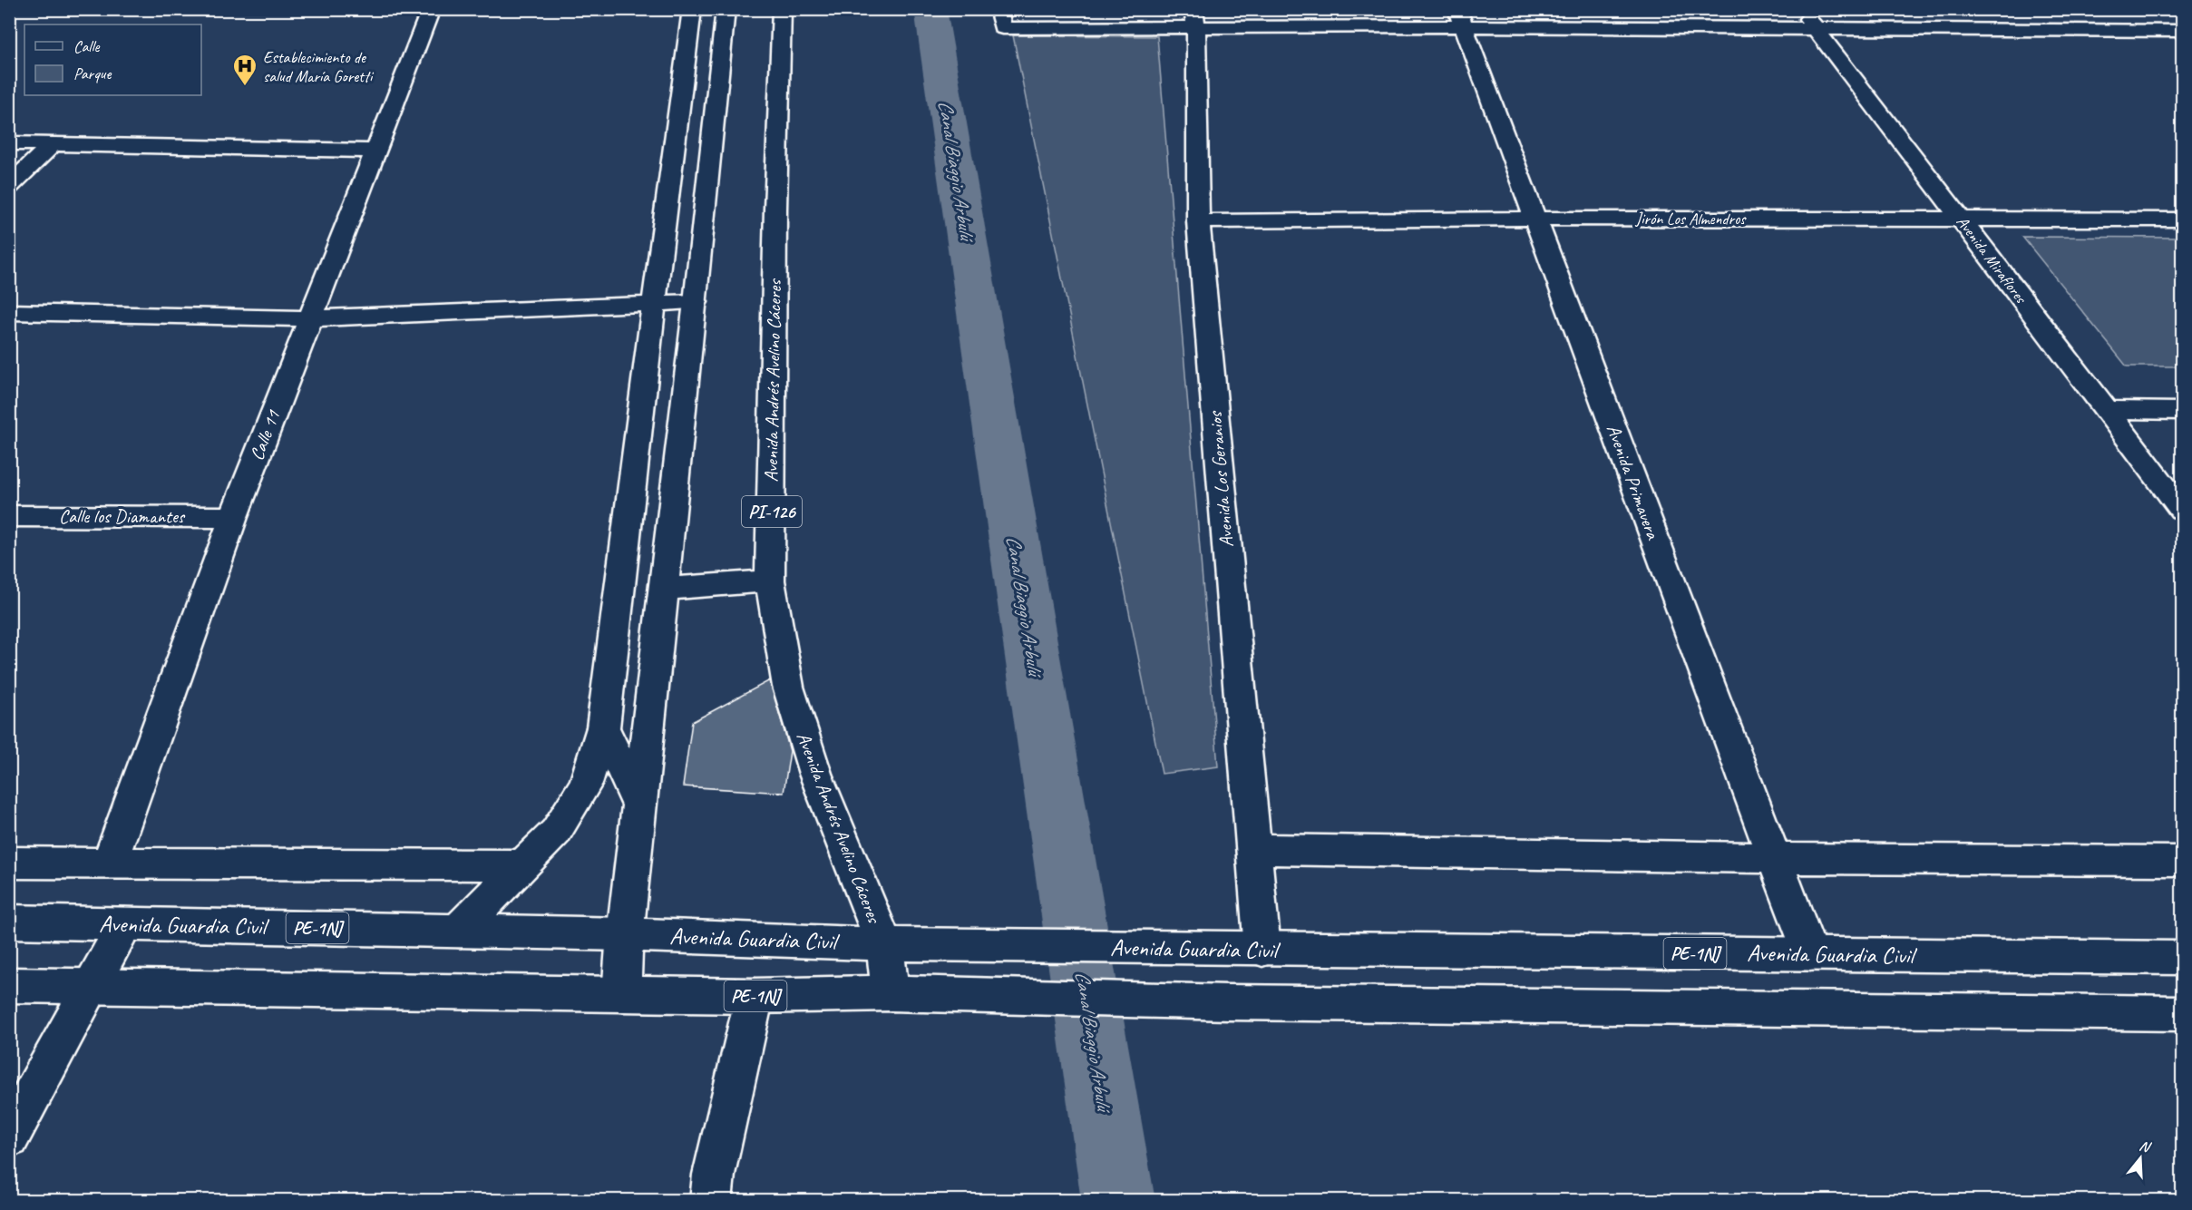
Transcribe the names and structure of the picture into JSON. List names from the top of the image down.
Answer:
{
  "streets": {
    "main road": [
      "Jirón Los Almendros",
      "Avenida Miraflores",
      "Avenida Andrés Avelino Cáceres",
      "Calle 11",
      "Avenida Los Geranios",
      "Avenida Primavera",
      "PI-126",
      "Calle los Diamantes",
      "Avenida Guardia Civil",
      "PE-1NJ"
    ]
  },
  "crossings": [
    ["Jirón Los Almendros", "Avenida Miraflores"],
    ["Jirón Los Almendros", "Avenida Los Geranios"],
    ["Jirón Los Almendros", "Avenida Primavera"],
    ["Avenida Andrés Avelino Cáceres", "Avenida Guardia Civil"],
    ["Avenida Andrés Avelino Cáceres", "PE-1NJ"],
    ["Calle 11", "Calle los Diamantes"],
    ["Avenida Los Geranios", "Avenida Guardia Civil"],
    ["Avenida Primavera", "Avenida Guardia Civil"]
  ],
  "water": ["Canal Biaggio Arbulú"],
  "places": {
    "hospital": ["Establecimiento de salud María Goretti"]
  },
  "legend": ["Calle", "Parque"],
  "north": "top"
}
